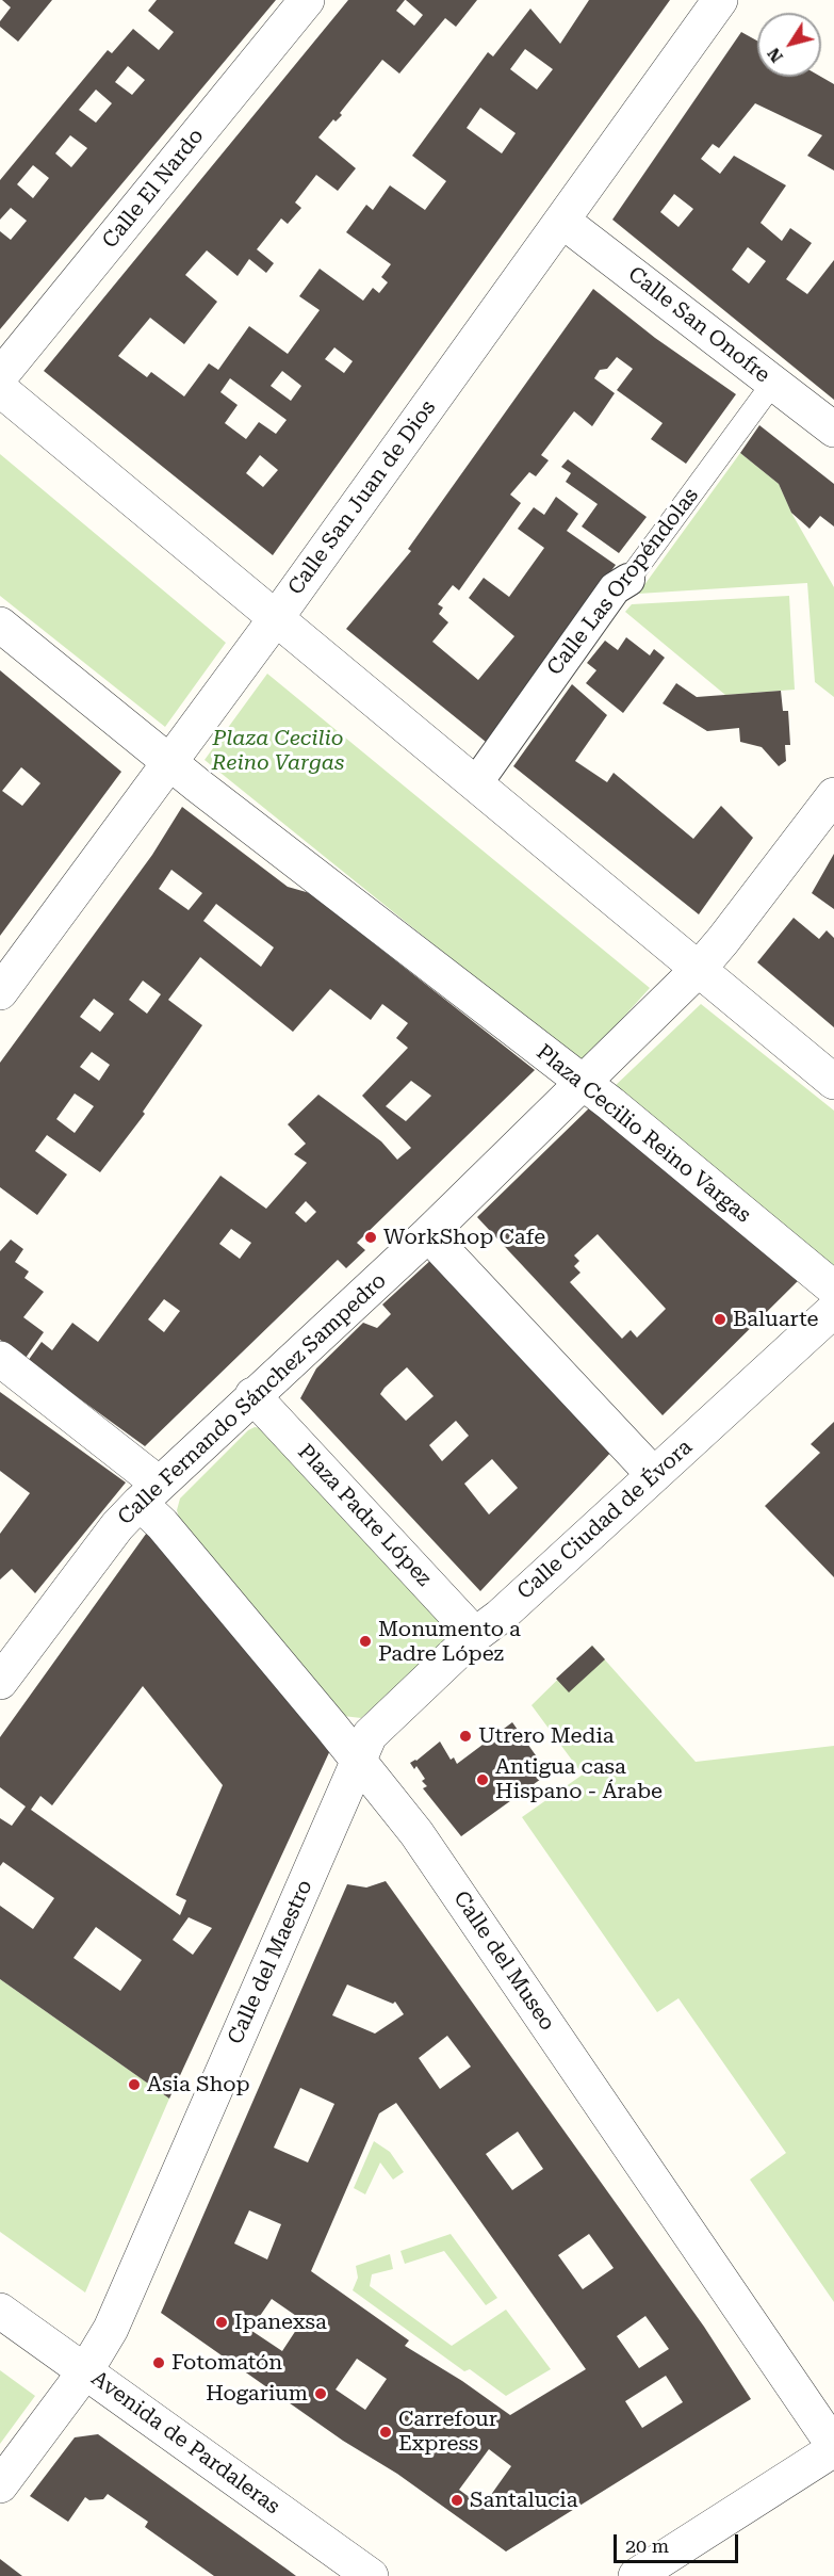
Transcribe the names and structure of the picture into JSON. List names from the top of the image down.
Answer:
{
  "streets": {
    "street": [
      "Calle El Nardo",
      "Calle San Onofre",
      "Calle San Juan de Dios",
      "Calle Las Oropéndolas",
      "Plaza Cecilio Reino Vargas",
      "Calle Fernando Sánchez Sampedro",
      "Plaza Padre López",
      "Calle Ciudad de Évora",
      "Calle del Museo",
      "Calle del Maestro",
      "Avenida de Pardaleras"
    ]
  },
  "crossings": [
    ["Calle San Onofre", "Calle San Juan de Dios"],
    ["Calle San Onofre", "Calle Las Oropéndolas"],
    ["Calle San Juan de Dios", "Plaza Cecilio Reino Vargas"],
    ["Plaza Cecilio Reino Vargas", "Calle Fernando Sánchez Sampedro"],
    ["Calle Fernando Sánchez Sampedro", "Plaza Padre López"],
    ["Calle Fernando Sánchez Sampedro", "Calle del Museo"],
    ["Plaza Padre López", "Calle Ciudad de Évora"],
    ["Calle Ciudad de Évora", "Calle del Museo"],
    ["Calle Ciudad de Évora", "Calle del Maestro"],
    ["Calle del Museo", "Calle del Maestro"],
    ["Calle del Maestro", "Avenida de Pardaleras"]
  ],
  "parks": ["Plaza Cecilio Reino Vargas"],
  "places": [
    "WorkShop Cafe",
    "Baluarte",
    "Monumento a Padre López",
    "Utrero Media",
    "Antigua casa Hispano - Árabe",
    "Asia Shop",
    "Ipanexsa",
    "Fotomatón",
    "Hogarium",
    "Carrefour Express",
    "Santalucia"
  ],
  "scale_bar": "20 m",
  "north": "bottom left"
}
